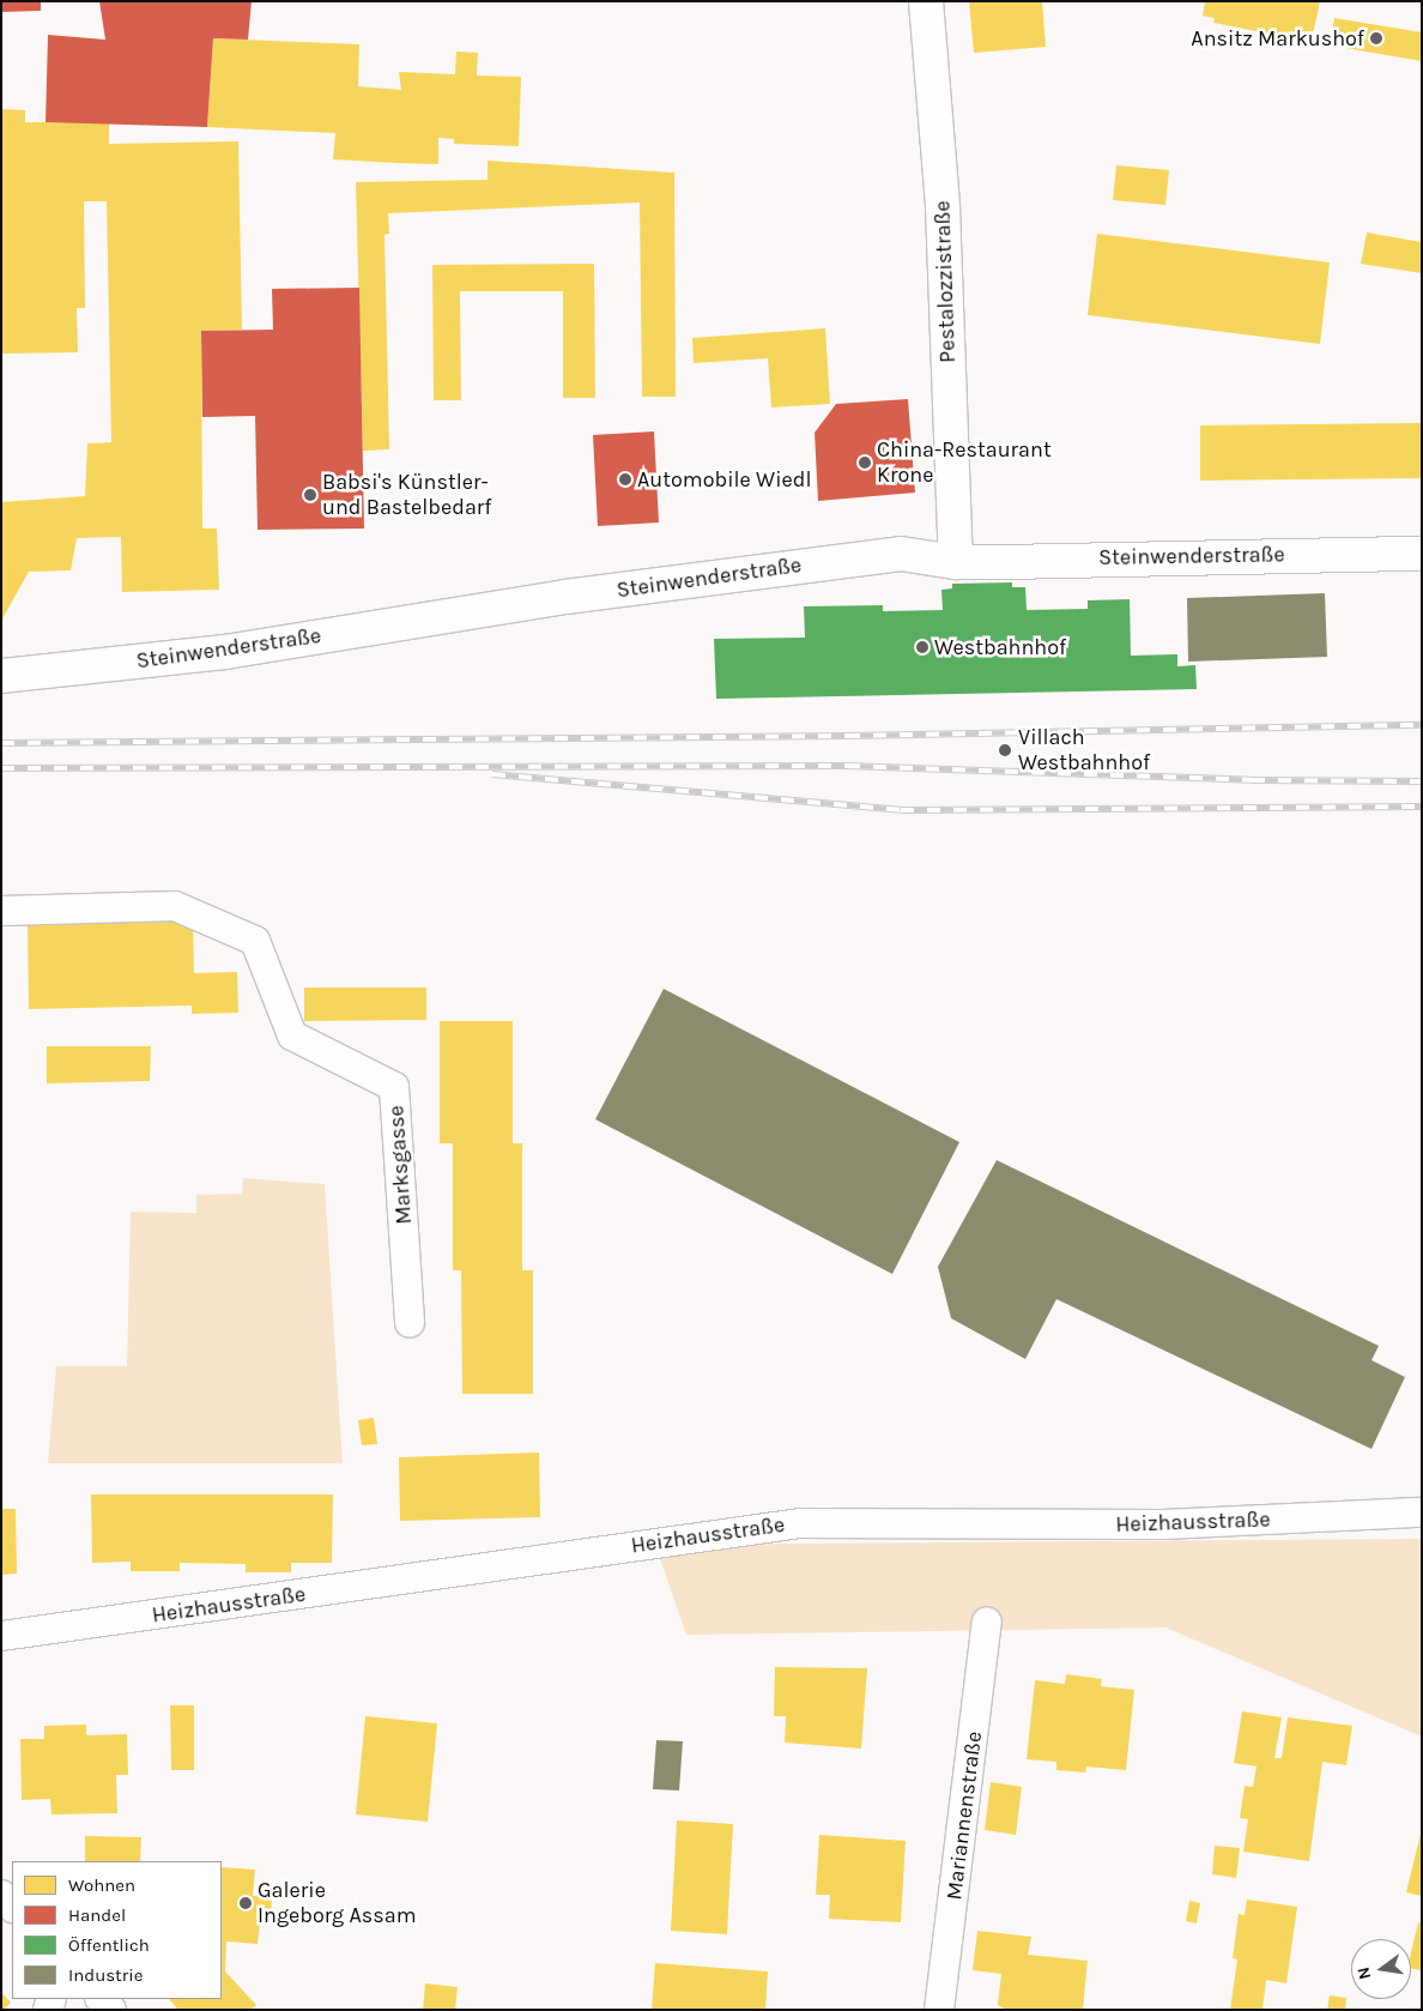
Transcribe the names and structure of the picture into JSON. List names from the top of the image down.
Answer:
{
  "streets": {
    "main road": ["Pestalozzistraße", "Steinwenderstraße"],
    "street": ["Marksgasse", "Heizhausstraße", "Mariannenstraße"]
  },
  "crossings": [
    ["Pestalozzistraße", "Steinwenderstraße"]
  ],
  "places": [
    "Ansitz Markushof",
    "China-Restaurant Krone",
    "Automobile Wiedl",
    "Babsi's Künstler- und Bastelbedarf",
    "Westbahnhof",
    "Villach Westbahnhof",
    "Galerie Ingeborg Assam"
  ],
  "legend": [
    "Wohnen",
    "Handel",
    "Öffentlich",
    "Industrie"
  ],
  "north": "left"
}
